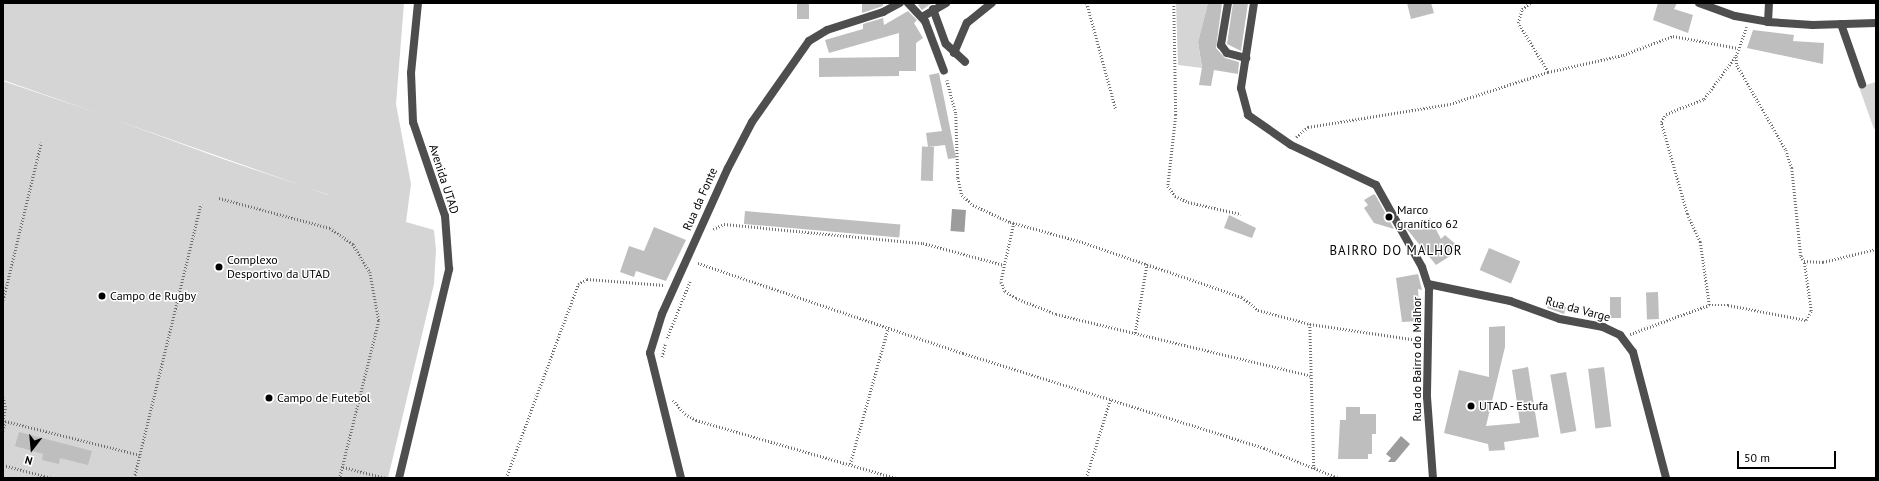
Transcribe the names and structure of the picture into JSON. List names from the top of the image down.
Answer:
{
  "streets": {
    "street": [
      "Avenida UTAD",
      "Rua da Fonte",
      "Rua da Varge",
      "Rua do Bairro do Malhor"
    ]
  },
  "crossings": [
    ["Rua da Varge", "Rua do Bairro do Malhor"]
  ],
  "districts": ["BAIRRO DO MALHOR"],
  "places": [
    "Marco granítico 62",
    "Complexo Desportivo da UTAD",
    "Campo de Rugby",
    "Campo de Futebol",
    "UTAD - Estufa"
  ],
  "scale_bar": "50 m",
  "north": "bottom"
}
